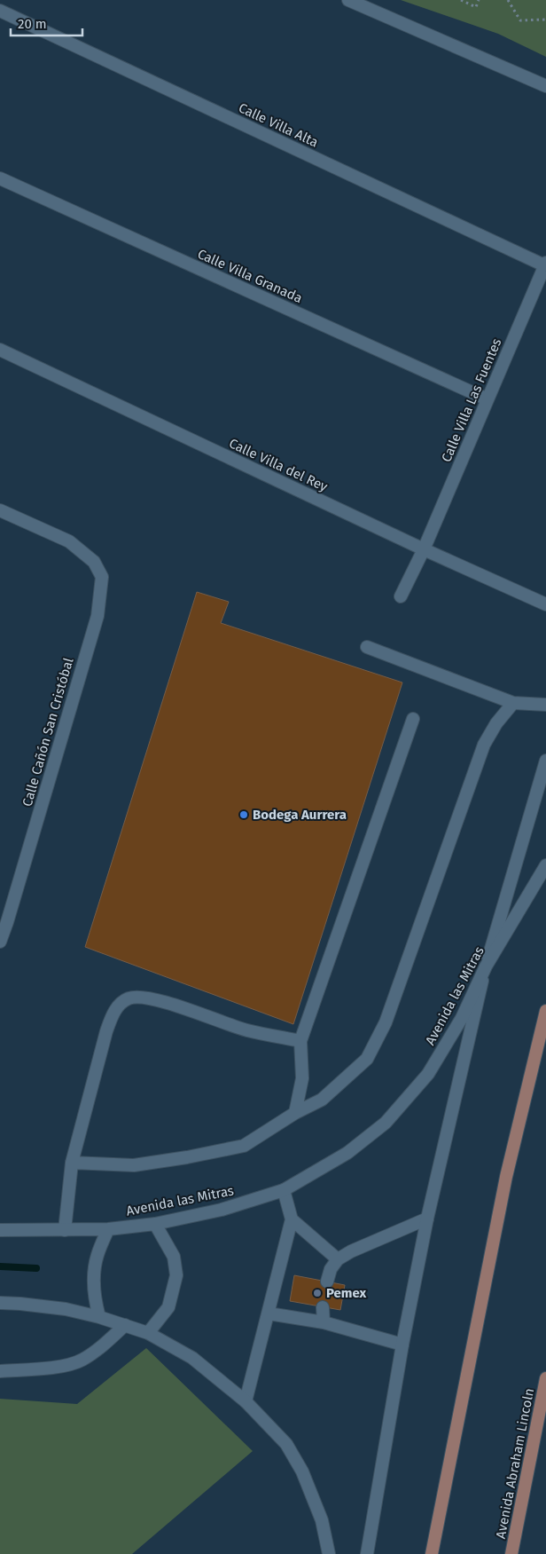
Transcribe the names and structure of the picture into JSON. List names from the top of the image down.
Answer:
{
  "streets": {
    "main road": ["Avenida Abraham Lincoln"],
    "street": [
      "Calle Villa Alta",
      "Calle Villa Granada",
      "Calle Villa Las Fuentes",
      "Calle Villa del Rey",
      "Calle Cañón San Cristóbal",
      "Avenida las Mitras"
    ]
  },
  "crossings": [
    ["Calle Villa Alta", "Calle Villa Las Fuentes"],
    ["Calle Villa Granada", "Calle Villa Las Fuentes"],
    ["Calle Villa Las Fuentes", "Calle Villa del Rey"]
  ],
  "places": ["Bodega Aurrera", "Pemex"],
  "scale_bar": "20 m"
}
